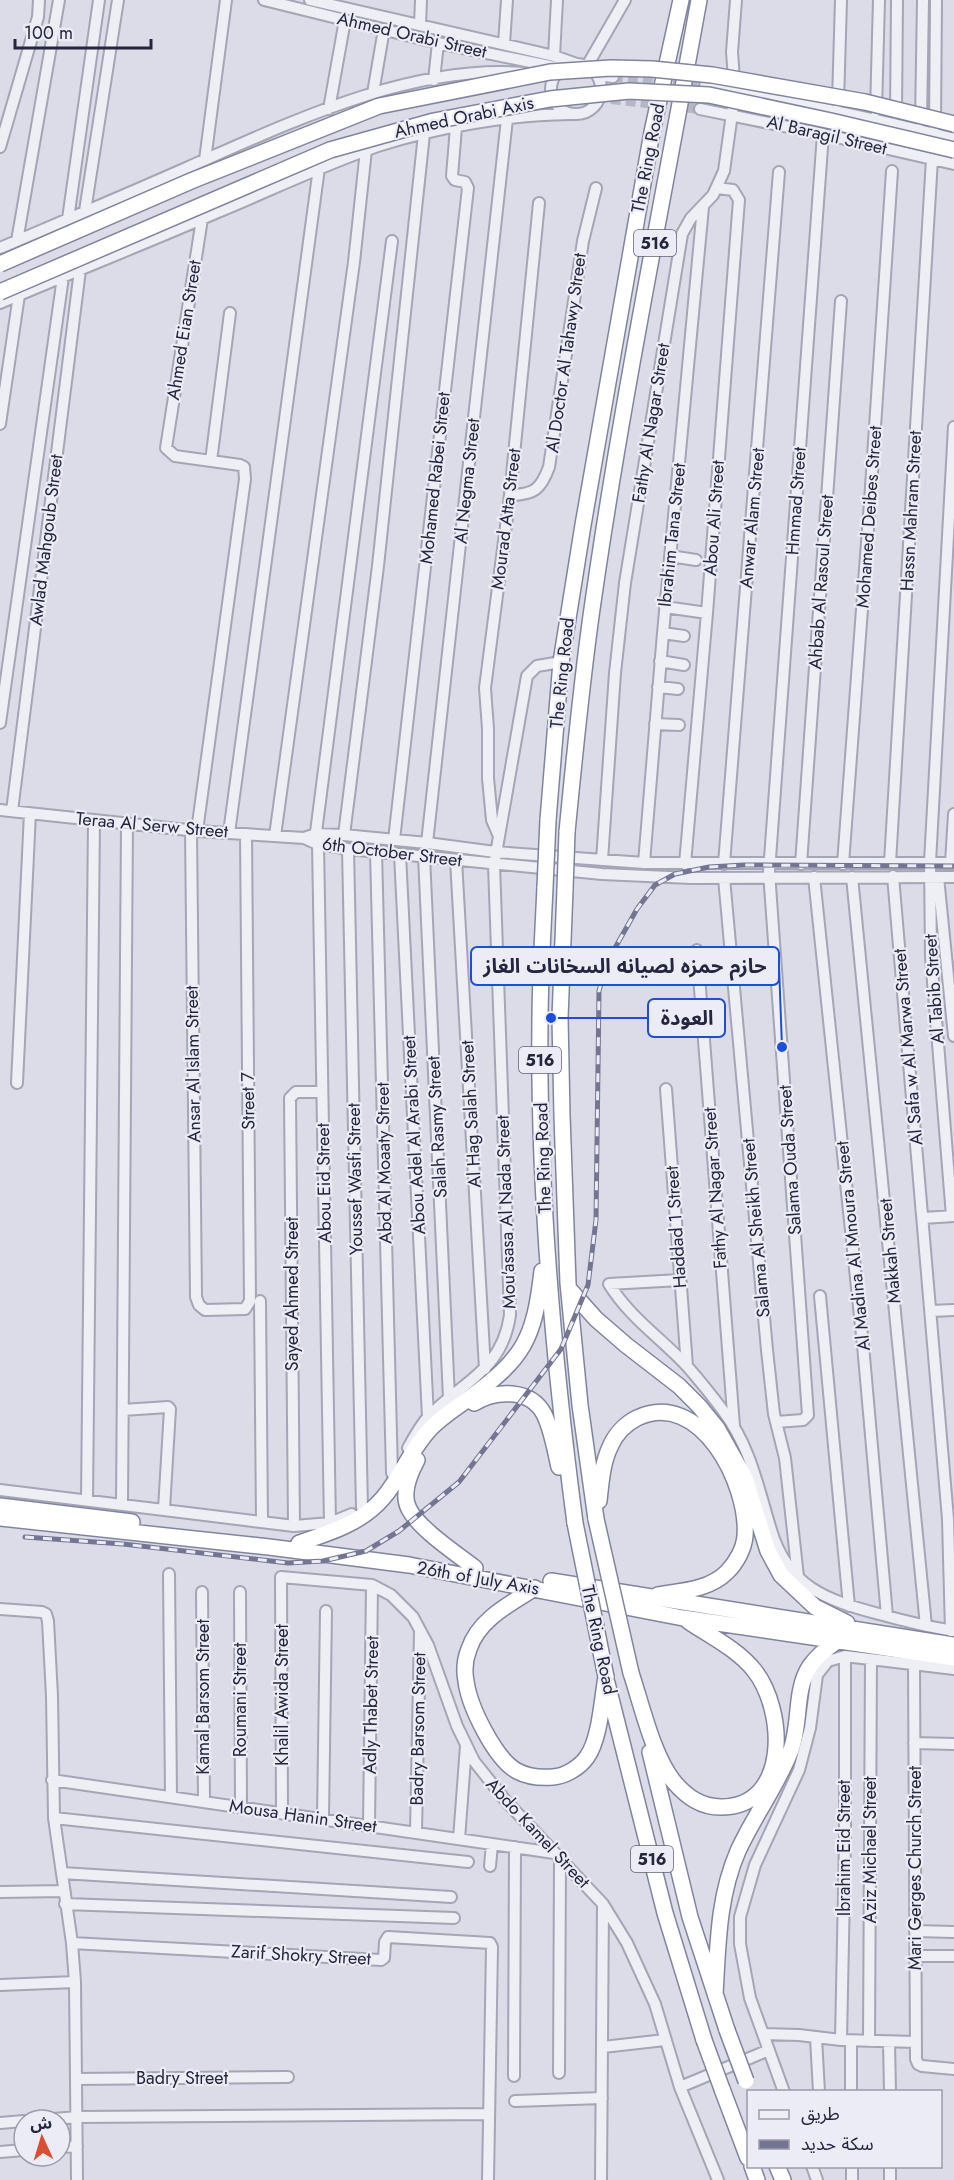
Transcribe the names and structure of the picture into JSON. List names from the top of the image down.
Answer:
{
  "streets": {
    "highway": [
      "Ahmed Orabi Axis",
      "The Ring Road",
      "516",
      "26th of July Axis"
    ],
    "street": [
      "Ahmed Orabi Street",
      "Al Baragil Street",
      "Ahmed Eian Street",
      "Al Doctor Al Tahawy Street",
      "Fathy Al Nagar Street",
      "Mohamed Rabei Street",
      "Al Negma Street",
      "Hmmad Street",
      "Hassn Mahram Street",
      "Mohamed Deibes Street",
      "Abou Ali Street",
      "Anwar Alam Street",
      "Mourad Atta Street",
      "Ibrahim Tana Street",
      "Awlad Mahgoub Street",
      "Ahbab Al Rasoul Street",
      "Teraa Al Serw Street",
      "6th October Street",
      "Al Tabib Street",
      "Al Safa w Al Marwa Street",
      "Ansar Al Islam Street",
      "Street 7",
      "Al Hag Salah Street",
      "Salah Rasmy Street",
      "Abou Adel Al Arabi Street",
      "Salama Ouda Street",
      "Abd Al Moaaty Street",
      "Youssef Wasfi Street",
      "Abou Eid Street",
      "Mou'asasa Al Nada Street",
      "Haddad 1 Street",
      "Salama Al Sheikh Street",
      "Al Madina Al Mnoura Street",
      "Makkah Street",
      "Sayed Ahmed Street",
      "Khalil Awida Street",
      "Kamal Barsom Street",
      "Roumani Street",
      "Adly Thabet Street",
      "Badry Barsom Street",
      "Mousa Hanin Street",
      "Abdo Kamel Street",
      "Ibrahim Eid Street",
      "Aziz Michael Street",
      "Mari Gerges Church Street",
      "Zarif Shokry Street",
      "Badry Street"
    ]
  },
  "crossings": [
    ["Al Baragil Street", "Fathy Al Nagar Street"],
    ["Al Baragil Street", "Hmmad Street"],
    ["Al Baragil Street", "Hassn Mahram Street"],
    ["The Ring Road", "Mou'asasa Al Nada Street"],
    ["Ahmed Eian Street", "Ansar Al Islam Street"],
    ["Al Doctor Al Tahawy Street", "Mourad Atta Street"],
    ["Fathy Al Nagar Street", "Abou Ali Street"],
    ["Fathy Al Nagar Street", "Ibrahim Tana Street"],
    ["Fathy Al Nagar Street", "6th October Street"],
    ["Mohamed Rabei Street", "6th October Street"],
    ["Al Negma Street", "6th October Street"],
    ["Hmmad Street", "6th October Street"],
    ["Hmmad Street", "Salama Ouda Street"],
    ["Hassn Mahram Street", "6th October Street"],
    ["Mohamed Deibes Street", "6th October Street"],
    ["Abou Ali Street", "6th October Street"],
    ["Anwar Alam Street", "6th October Street"],
    ["Mourad Atta Street", "Mou'asasa Al Nada Street"],
    ["Ibrahim Tana Street", "6th October Street"],
    ["Awlad Mahgoub Street", "Teraa Al Serw Street"],
    ["Ahbab Al Rasoul Street", "6th October Street"],
    ["Teraa Al Serw Street", "6th October Street"],
    ["Teraa Al Serw Street", "Ansar Al Islam Street"],
    ["Teraa Al Serw Street", "Street 7"],
    ["6th October Street", "Al Tabib Street"],
    ["6th October Street", "Al Safa w Al Marwa Street"],
    ["6th October Street", "Al Hag Salah Street"],
    ["6th October Street", "Salah Rasmy Street"],
    ["6th October Street", "Abou Adel Al Arabi Street"],
    ["6th October Street", "Salama Ouda Street"],
    ["6th October Street", "Abd Al Moaaty Street"],
    ["6th October Street", "Youssef Wasfi Street"],
    ["6th October Street", "Abou Eid Street"],
    ["6th October Street", "Mou'asasa Al Nada Street"],
    ["6th October Street", "Salama Al Sheikh Street"],
    ["6th October Street", "Al Madina Al Mnoura Street"],
    ["6th October Street", "Makkah Street"],
    ["Al Safa w Al Marwa Street", "26th of July Axis"],
    ["Ansar Al Islam Street", "Street 7"],
    ["Al Hag Salah Street", "Mou'asasa Al Nada Street"],
    ["Salah Rasmy Street", "Mou'asasa Al Nada Street"],
    ["Abou Adel Al Arabi Street", "Mou'asasa Al Nada Street"],
    ["Salama Ouda Street", "Salama Al Sheikh Street"],
    ["Abd Al Moaaty Street", "Mou'asasa Al Nada Street"],
    ["Youssef Wasfi Street", "Mou'asasa Al Nada Street"],
    ["Abou Eid Street", "Mou'asasa Al Nada Street"],
    ["Abou Eid Street", "Sayed Ahmed Street"],
    ["Mou'asasa Al Nada Street", "Sayed Ahmed Street"],
    ["Khalil Awida Street", "Mousa Hanin Street"],
    ["Khalil Awida Street", "Abdo Kamel Street"],
    ["Kamal Barsom Street", "Mousa Hanin Street"],
    ["Roumani Street", "Mousa Hanin Street"],
    ["Adly Thabet Street", "Mousa Hanin Street"],
    ["Adly Thabet Street", "Abdo Kamel Street"],
    ["Badry Barsom Street", "Mousa Hanin Street"],
    ["Badry Barsom Street", "Abdo Kamel Street"],
    ["Mousa Hanin Street", "Abdo Kamel Street"]
  ],
  "places": ["العودة", "حازم حمزه لصيانه السخانات الغاز"],
  "legend": ["طريق", "سكة حديد"],
  "scale_bar": "100 m",
  "north": "top"
}
